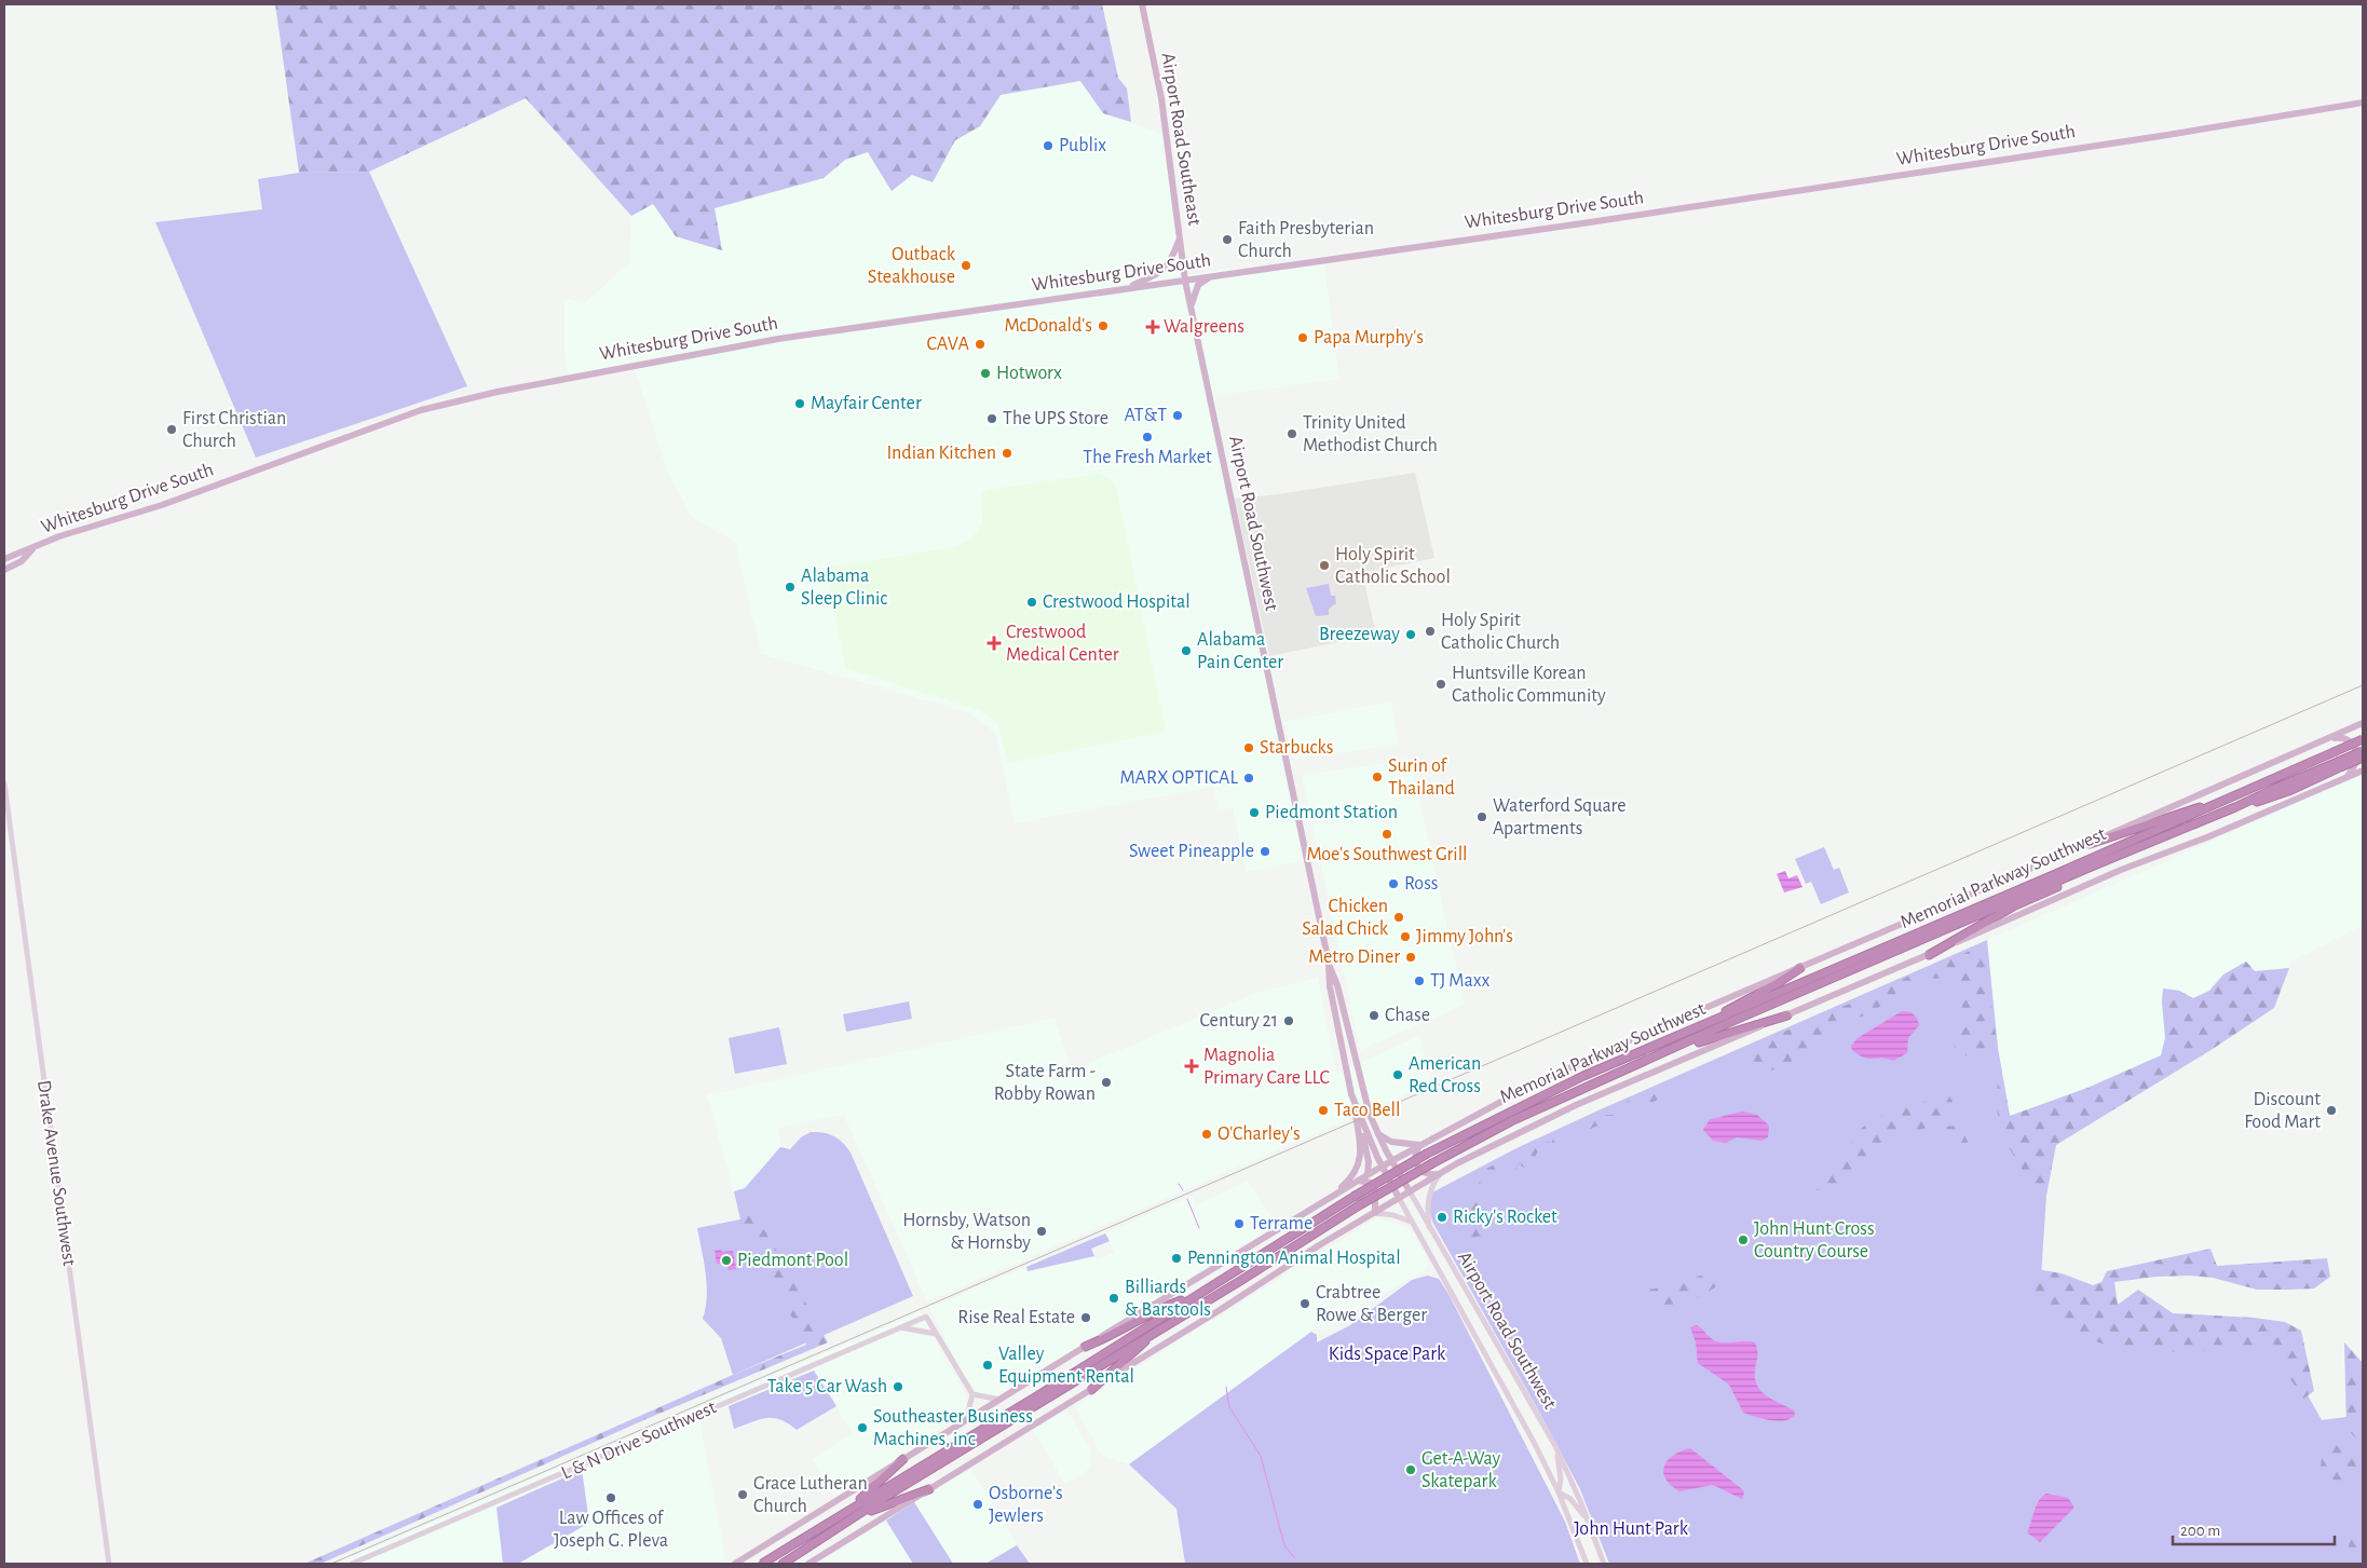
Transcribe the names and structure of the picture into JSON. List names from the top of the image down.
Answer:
{
  "streets": {
    "highway": ["Memorial Parkway Southwest"],
    "main road": ["Airport Road Southeast", "Whitesburg Drive South", "Airport Road Southwest"],
    "street": ["Drake Avenue Southwest", "L & N Drive Southwest"]
  },
  "crossings": [
    ["Airport Road Southeast", "Whitesburg Drive South"],
    ["Airport Road Southeast", "Airport Road Southwest"],
    ["Whitesburg Drive South", "Airport Road Southwest"]
  ],
  "parks": ["Kids Space Park", "John Hunt Park"],
  "places": {
    "other": [
      "Publix",
      "Faith Presbyterian Church",
      "Outback Steakhouse",
      "McDonald's",
      "Papa Murphy's",
      "CAVA",
      "Hotworx",
      "Mayfair Center",
      "AT&T",
      "The UPS Store",
      "First Christian Church",
      "Trinity United Methodist Church",
      "The Fresh Market",
      "Indian Kitchen",
      "Holy Spirit Catholic School",
      "Alabama Sleep Clinic",
      "Crestwood Hospital",
      "Holy Spirit Catholic Church",
      "Breezeway",
      "Alabama Pain Center",
      "Huntsville Korean Catholic Community",
      "Starbucks",
      "Surin of Thailand",
      "MARX OPTICAL",
      "Piedmont Station",
      "Waterford Square Apartments",
      "Moe's Southwest Grill",
      "Sweet Pineapple",
      "Ross",
      "Chicken Salad Chick",
      "Jimmy John's",
      "Metro Diner",
      "TJ Maxx",
      "Chase",
      "Century 21",
      "American Red Cross",
      "State Farm - Robby Rowan",
      "Taco Bell",
      "Discount Food Mart",
      "O'Charley's",
      "Ricky's Rocket",
      "Terrame",
      "Hornsby, Watson & Hornsby",
      "John Hunt Cross Country Course",
      "Pennington Animal Hospital",
      "Piedmont Pool",
      "Billiards & Barstools",
      "Crabtree Rowe & Berger",
      "Rise Real Estate",
      "Valley Equipment Rental",
      "Take 5 Car Wash",
      "Southeaster Business Machines, inc",
      "Get-A-Way Skatepark",
      "Grace Lutheran Church",
      "Law Offices of Joseph G. Pleva",
      "Osborne's Jewlers"
    ],
    "health": ["Walgreens", "Crestwood Medical Center", "Magnolia Primary Care LLC"]
  },
  "scale_bar": "200 m"
}
